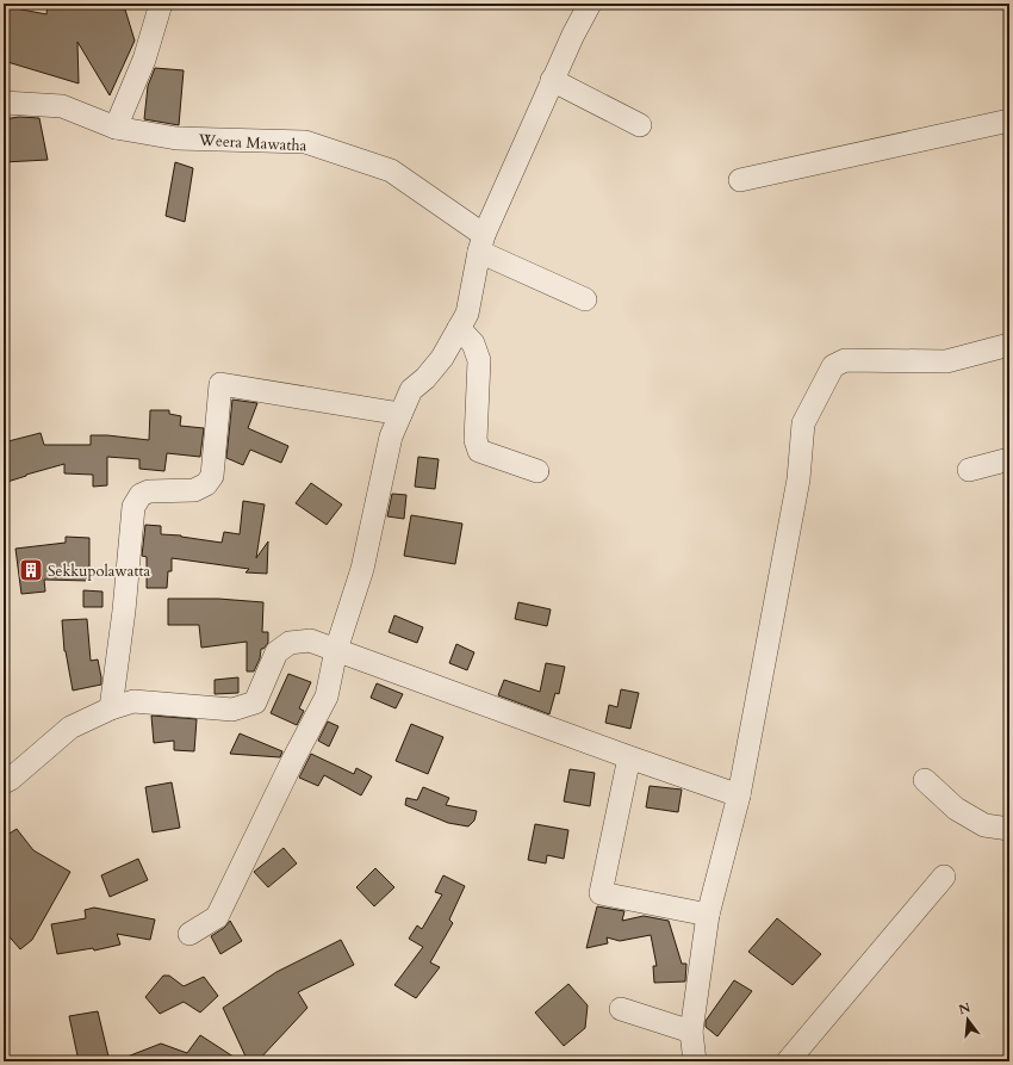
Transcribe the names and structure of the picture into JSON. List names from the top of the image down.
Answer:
{
  "streets": {
    "street": ["Weera Mawatha"]
  },
  "places": {
    "building": ["Sekkupolawatta"]
  },
  "north": "top"
}
